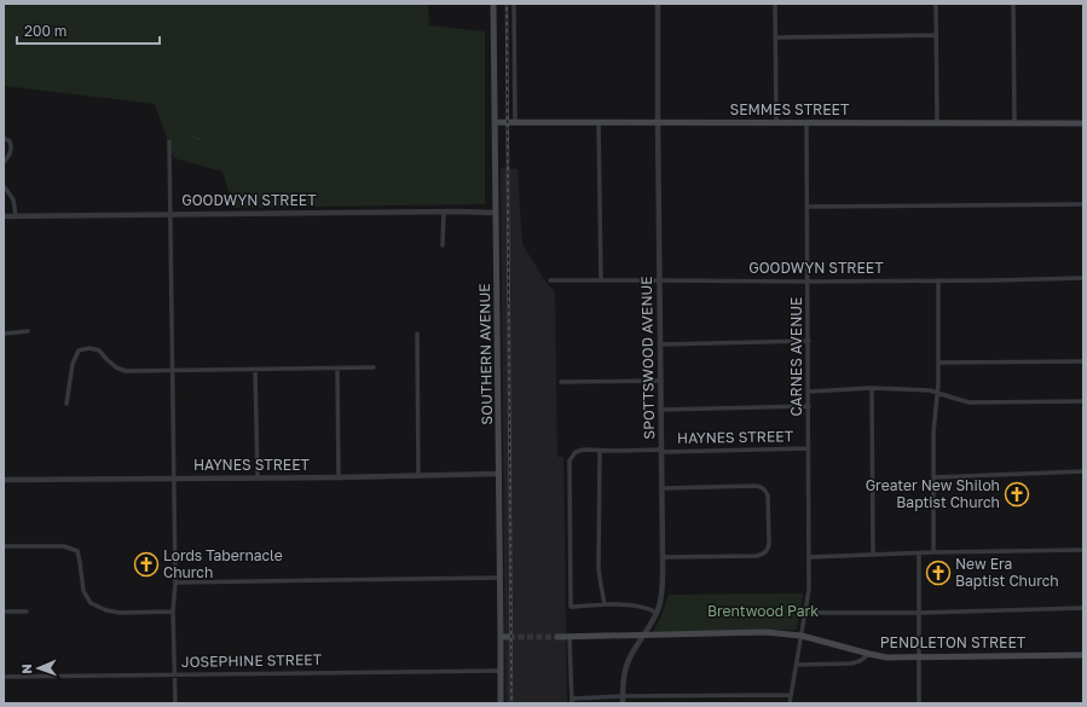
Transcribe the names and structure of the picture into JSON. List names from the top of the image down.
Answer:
{
  "streets": {
    "main road": ["SEMMES STREET", "SOUTHERN AVENUE", "PENDLETON STREET"],
    "street": [
      "GOODWYN STREET",
      "CARNES AVENUE",
      "SPOTTSWOOD AVENUE",
      "HAYNES STREET",
      "JOSEPHINE STREET"
    ]
  },
  "crossings": [
    ["SEMMES STREET", "SOUTHERN AVENUE"],
    ["SEMMES STREET", "CARNES AVENUE"],
    ["SEMMES STREET", "SPOTTSWOOD AVENUE"],
    ["GOODWYN STREET", "SOUTHERN AVENUE"],
    ["GOODWYN STREET", "CARNES AVENUE"],
    ["GOODWYN STREET", "SPOTTSWOOD AVENUE"],
    ["SOUTHERN AVENUE", "HAYNES STREET"],
    ["SOUTHERN AVENUE", "JOSEPHINE STREET"],
    ["CARNES AVENUE", "HAYNES STREET"],
    ["CARNES AVENUE", "PENDLETON STREET"],
    ["SPOTTSWOOD AVENUE", "HAYNES STREET"]
  ],
  "parks": ["Brentwood Park"],
  "places": {
    "church": ["Greater New Shiloh Baptist Church", "Lords Tabernacle Church", "New Era Baptist Church"]
  },
  "scale_bar": "200 m",
  "north": "left"
}
